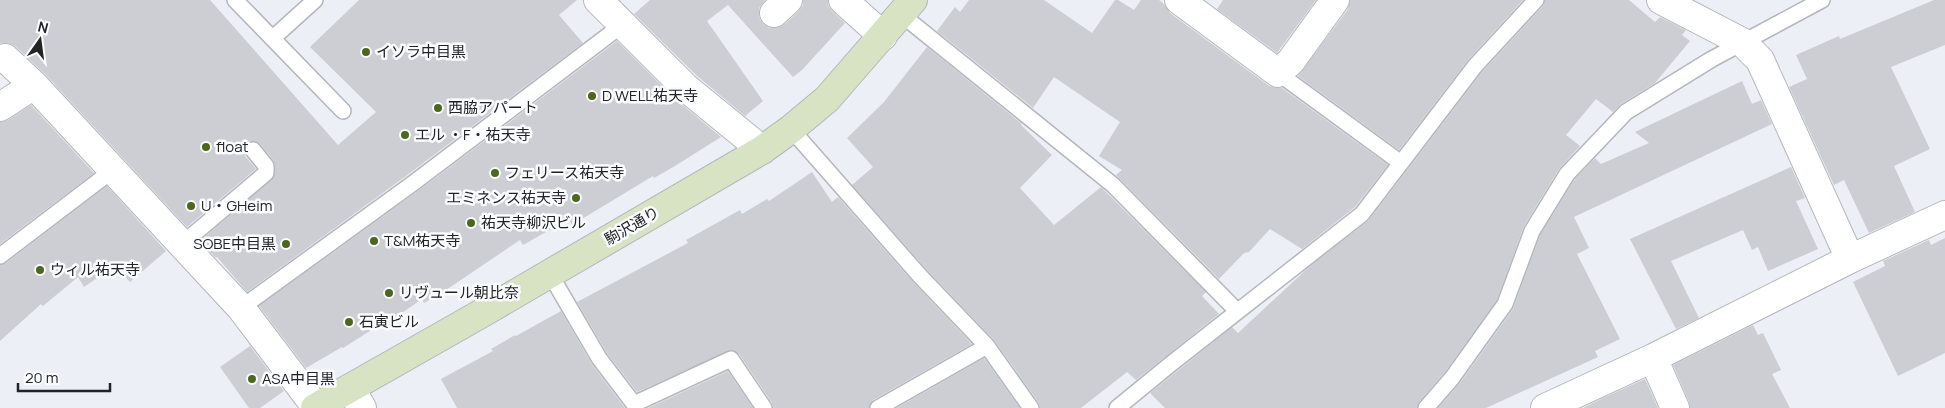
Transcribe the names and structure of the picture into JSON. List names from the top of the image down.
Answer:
{
  "streets": {
    "main road": ["駒沢通り"]
  },
  "places": [
    "イソラ中目黒",
    "D WELL祐天寺",
    "西脇アパート",
    "エル ・F・祐天寺",
    "float",
    "フェリース祐天寺",
    "エミネンス祐天寺",
    "U・GHeim",
    "祐天寺柳沢ビル",
    "T&M祐天寺",
    "SOBE中目黒",
    "ウィル祐天寺",
    "リヴュール朝比奈",
    "石寅ビル",
    "ASA中目黒"
  ],
  "scale_bar": "20 m",
  "north": "top"
}
